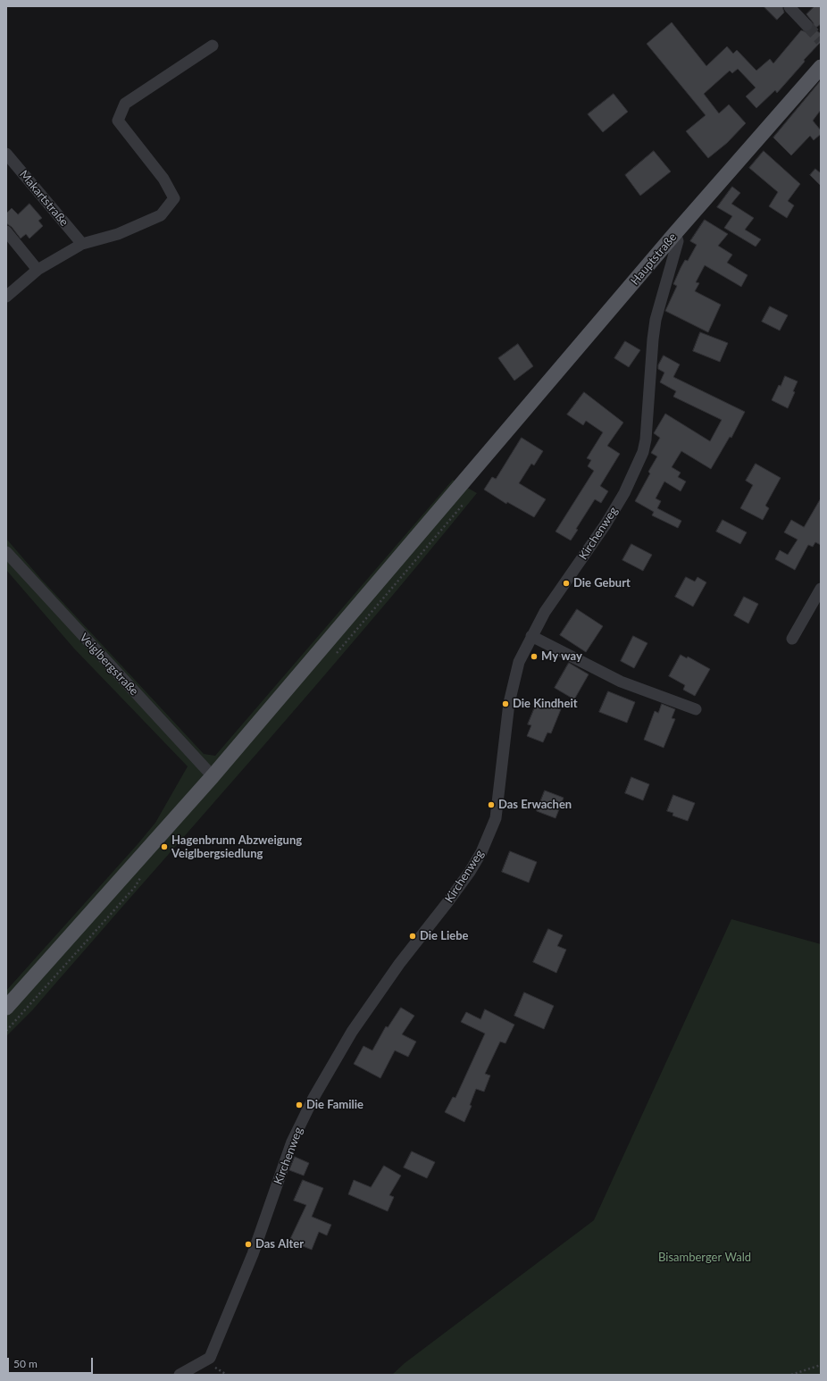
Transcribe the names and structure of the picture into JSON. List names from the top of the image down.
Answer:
{
  "streets": {
    "main road": ["Hauptstraße"],
    "street": ["Makartstraße", "Kirchenweg", "Veiglbergstraße"]
  },
  "crossings": [
    ["Hauptstraße", "Kirchenweg"],
    ["Hauptstraße", "Veiglbergstraße"]
  ],
  "parks": ["Bisamberger Wald"],
  "places": [
    "Die Geburt",
    "My way",
    "Die Kindheit",
    "Das Erwachen",
    "Hagenbrunn Abzweigung Veiglbergsiedlung",
    "Die Liebe",
    "Die Familie",
    "Das Alter"
  ],
  "scale_bar": "50 m"
}
